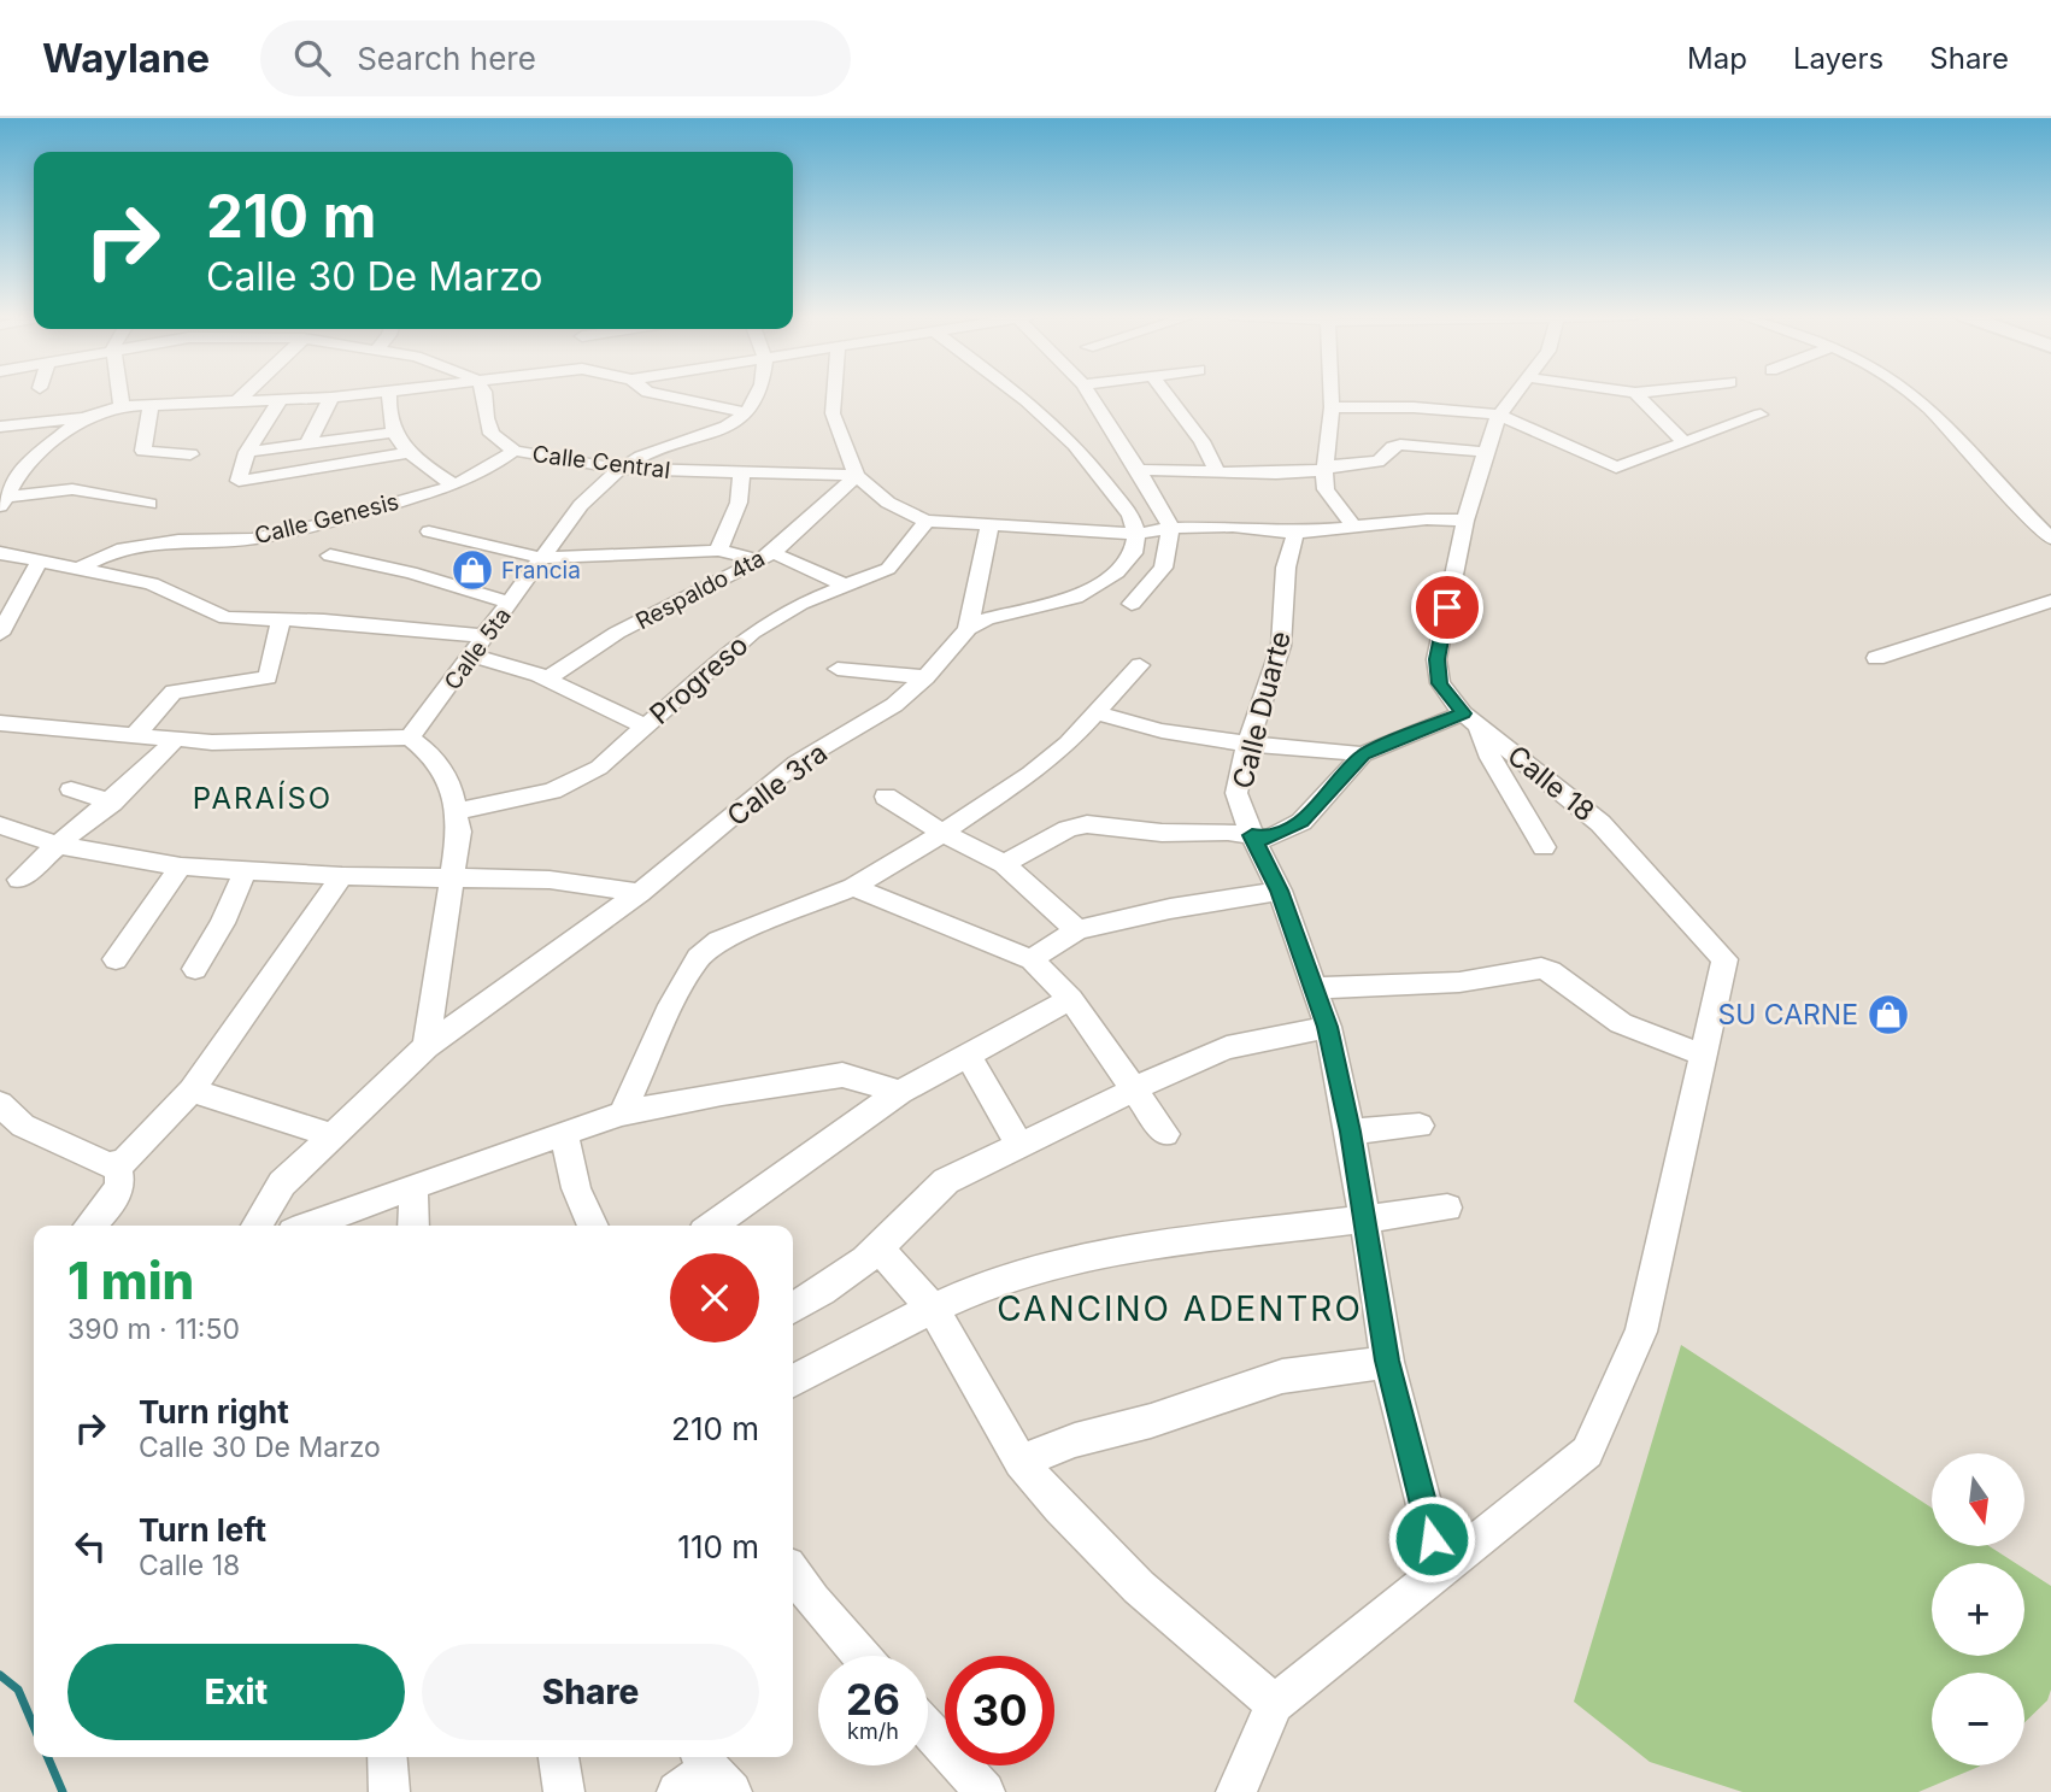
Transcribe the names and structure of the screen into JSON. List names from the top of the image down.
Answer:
{
  "streets": {
    "street": [
      "Calle Central",
      "Calle Genesis",
      "Respaldo 4ta",
      "Calle 5ta",
      "Progreso",
      "Calle Duarte",
      "Calle 18",
      "Calle 3ra"
    ]
  },
  "crossings": [
    ["Calle Central", "Calle Genesis"],
    ["Calle Central", "Respaldo 4ta"],
    ["Calle Central", "Calle 5ta"],
    ["Calle Duarte", "Calle 18"]
  ],
  "districts": ["PARAÍSO", "CANCINO ADENTRO"],
  "places": {
    "shop": ["Francia", "SU CARNE"]
  },
  "north": "bottom",
  "page": {
    "header": "Waylane",
    "search": "Search here",
    "nav": ["Map", "Layers", "Share"],
    "turn": ["210 m", "Calle 30 De Marzo"],
    "heading": ["1 min", "390 m · 11:50"],
    "list": [
      {
        "name": "Turn right",
        "note": "Calle 30 De Marzo",
        "value": "210 m"
      },
      {
        "name": "Turn left",
        "note": "Calle 18",
        "value": "110 m"
      }
    ],
    "map_buttons": ["+", "−"],
    "buttons": ["Exit", "Share"],
    "speed": "26 km/h",
    "limit": "30"
  }
}
